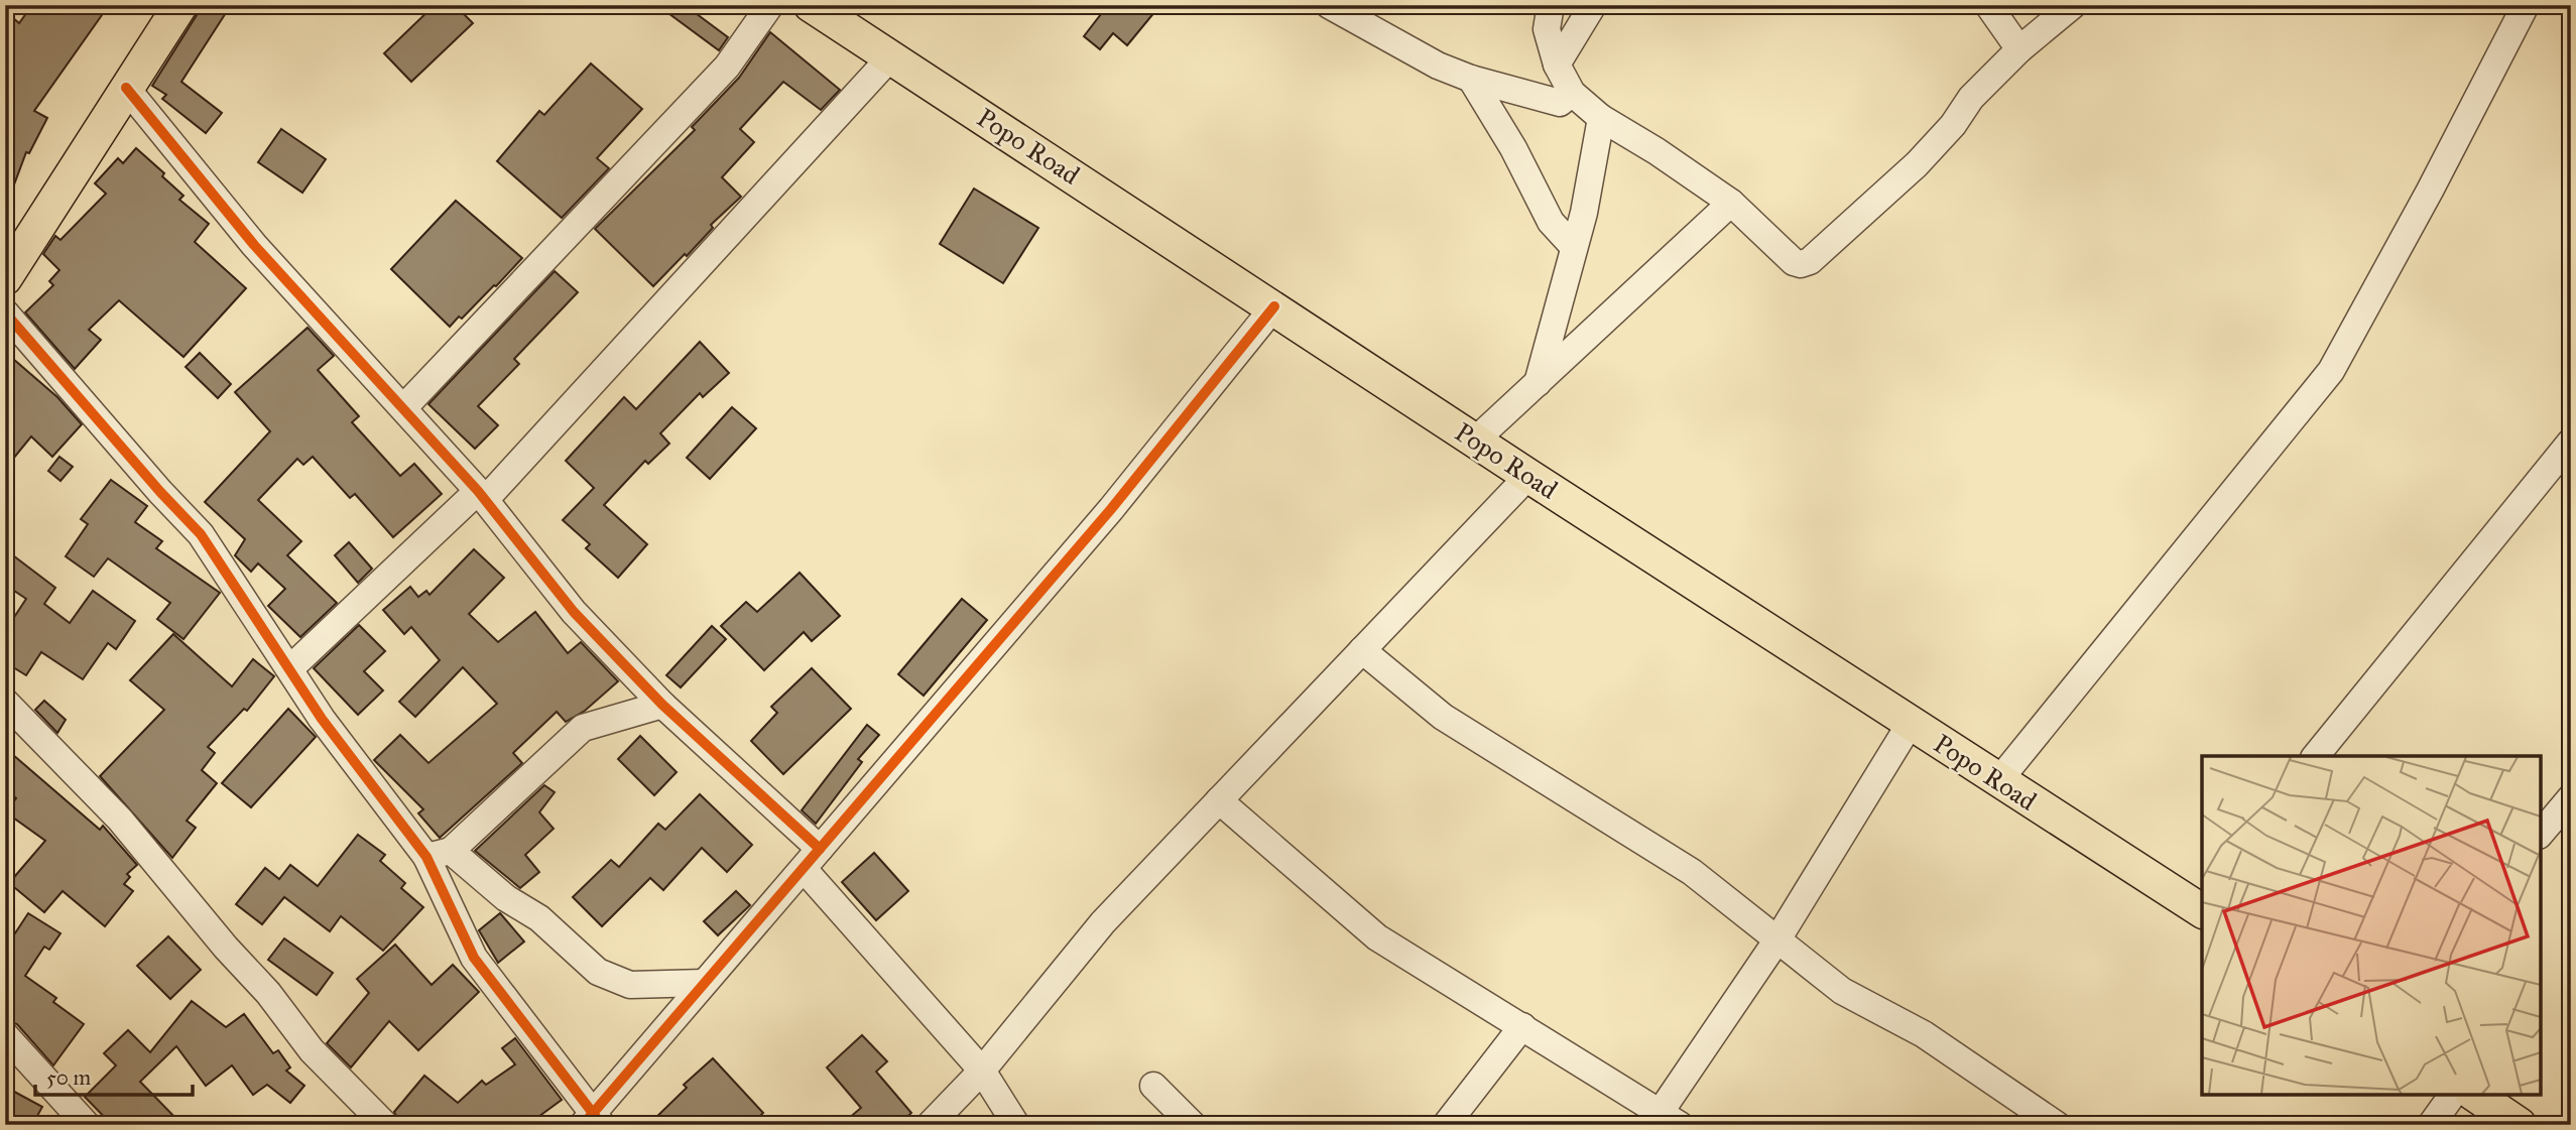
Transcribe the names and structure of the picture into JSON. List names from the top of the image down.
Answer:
{
  "streets": {
    "main road": ["Popo Road"]
  },
  "scale_bar": "50 m"
}
